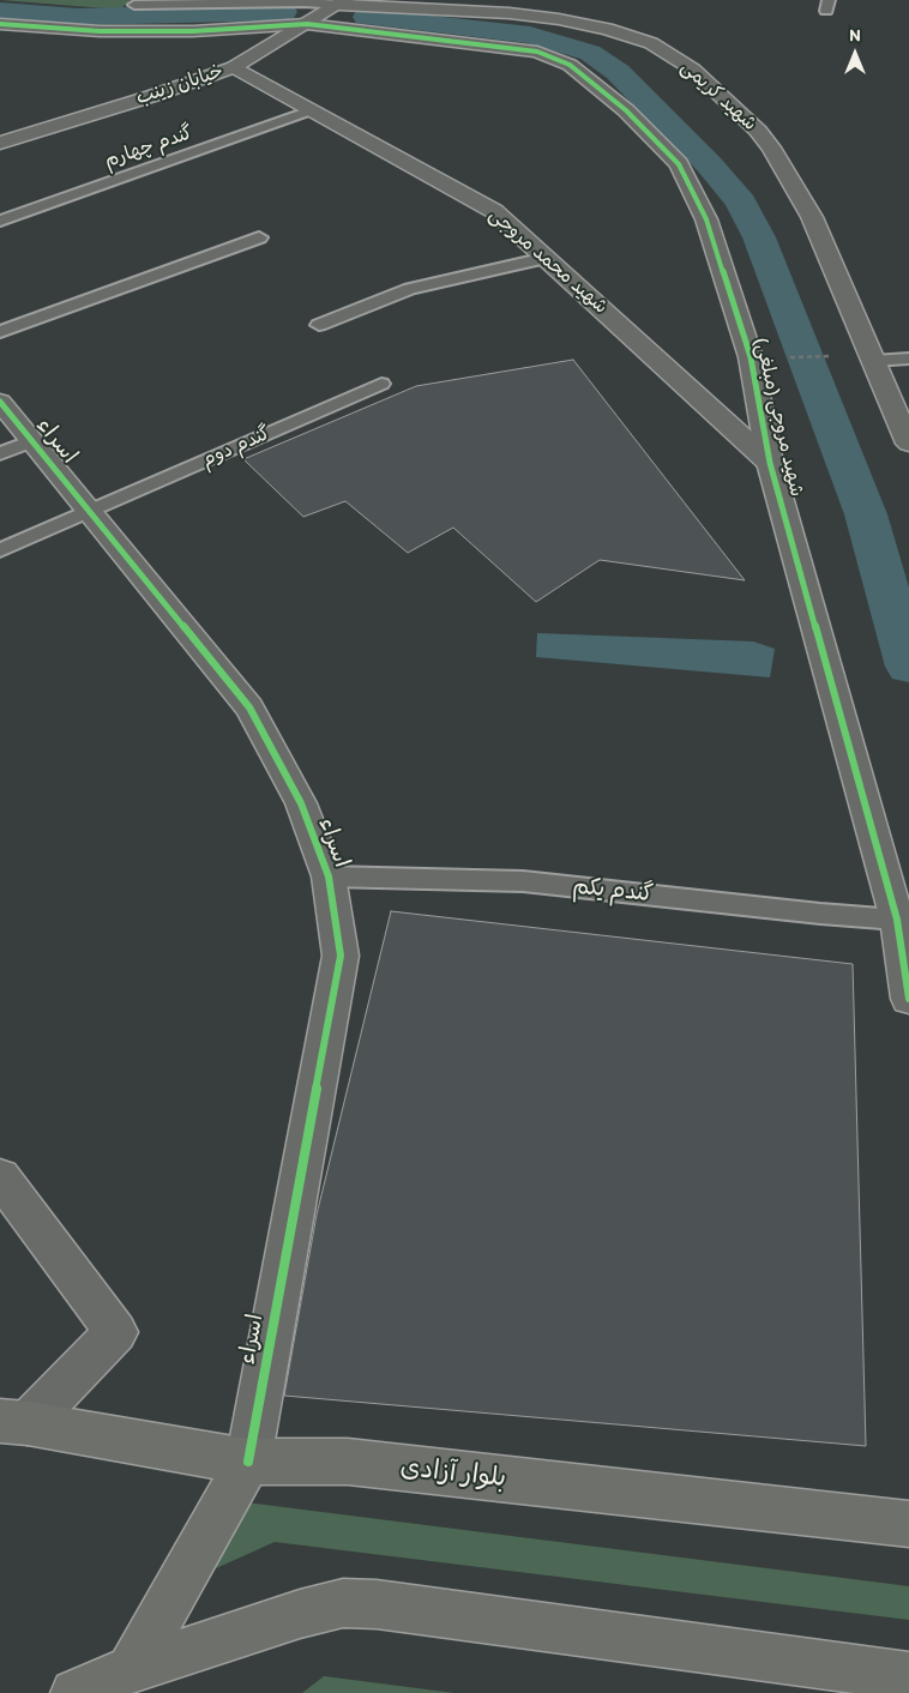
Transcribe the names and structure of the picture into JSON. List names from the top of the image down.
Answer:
{
  "streets": {
    "main road": ["بلوار آزادی"],
    "street": [
      "خیابان زینب",
      "شهید کریمی",
      "شهید محمد مروجی",
      "شهید مروجی (مبلغی)",
      "اسراء"
    ],
    "lane": ["گندم چهارم", "گندم دوم", "گندم یکم"]
  },
  "crossings": [
    ["خیابان زینب", "شهید کریمی"],
    ["خیابان زینب", "شهید محمد مروجی"],
    ["خیابان زینب", "شهید مروجی (مبلغی)"],
    ["گندم چهارم", "شهید محمد مروجی"],
    ["شهید محمد مروجی", "شهید مروجی (مبلغی)"],
    ["شهید مروجی (مبلغی)", "گندم یکم"],
    ["اسراء", "گندم دوم"],
    ["اسراء", "گندم یکم"],
    ["اسراء", "بلوار آزادی"]
  ],
  "north": "top"
}
